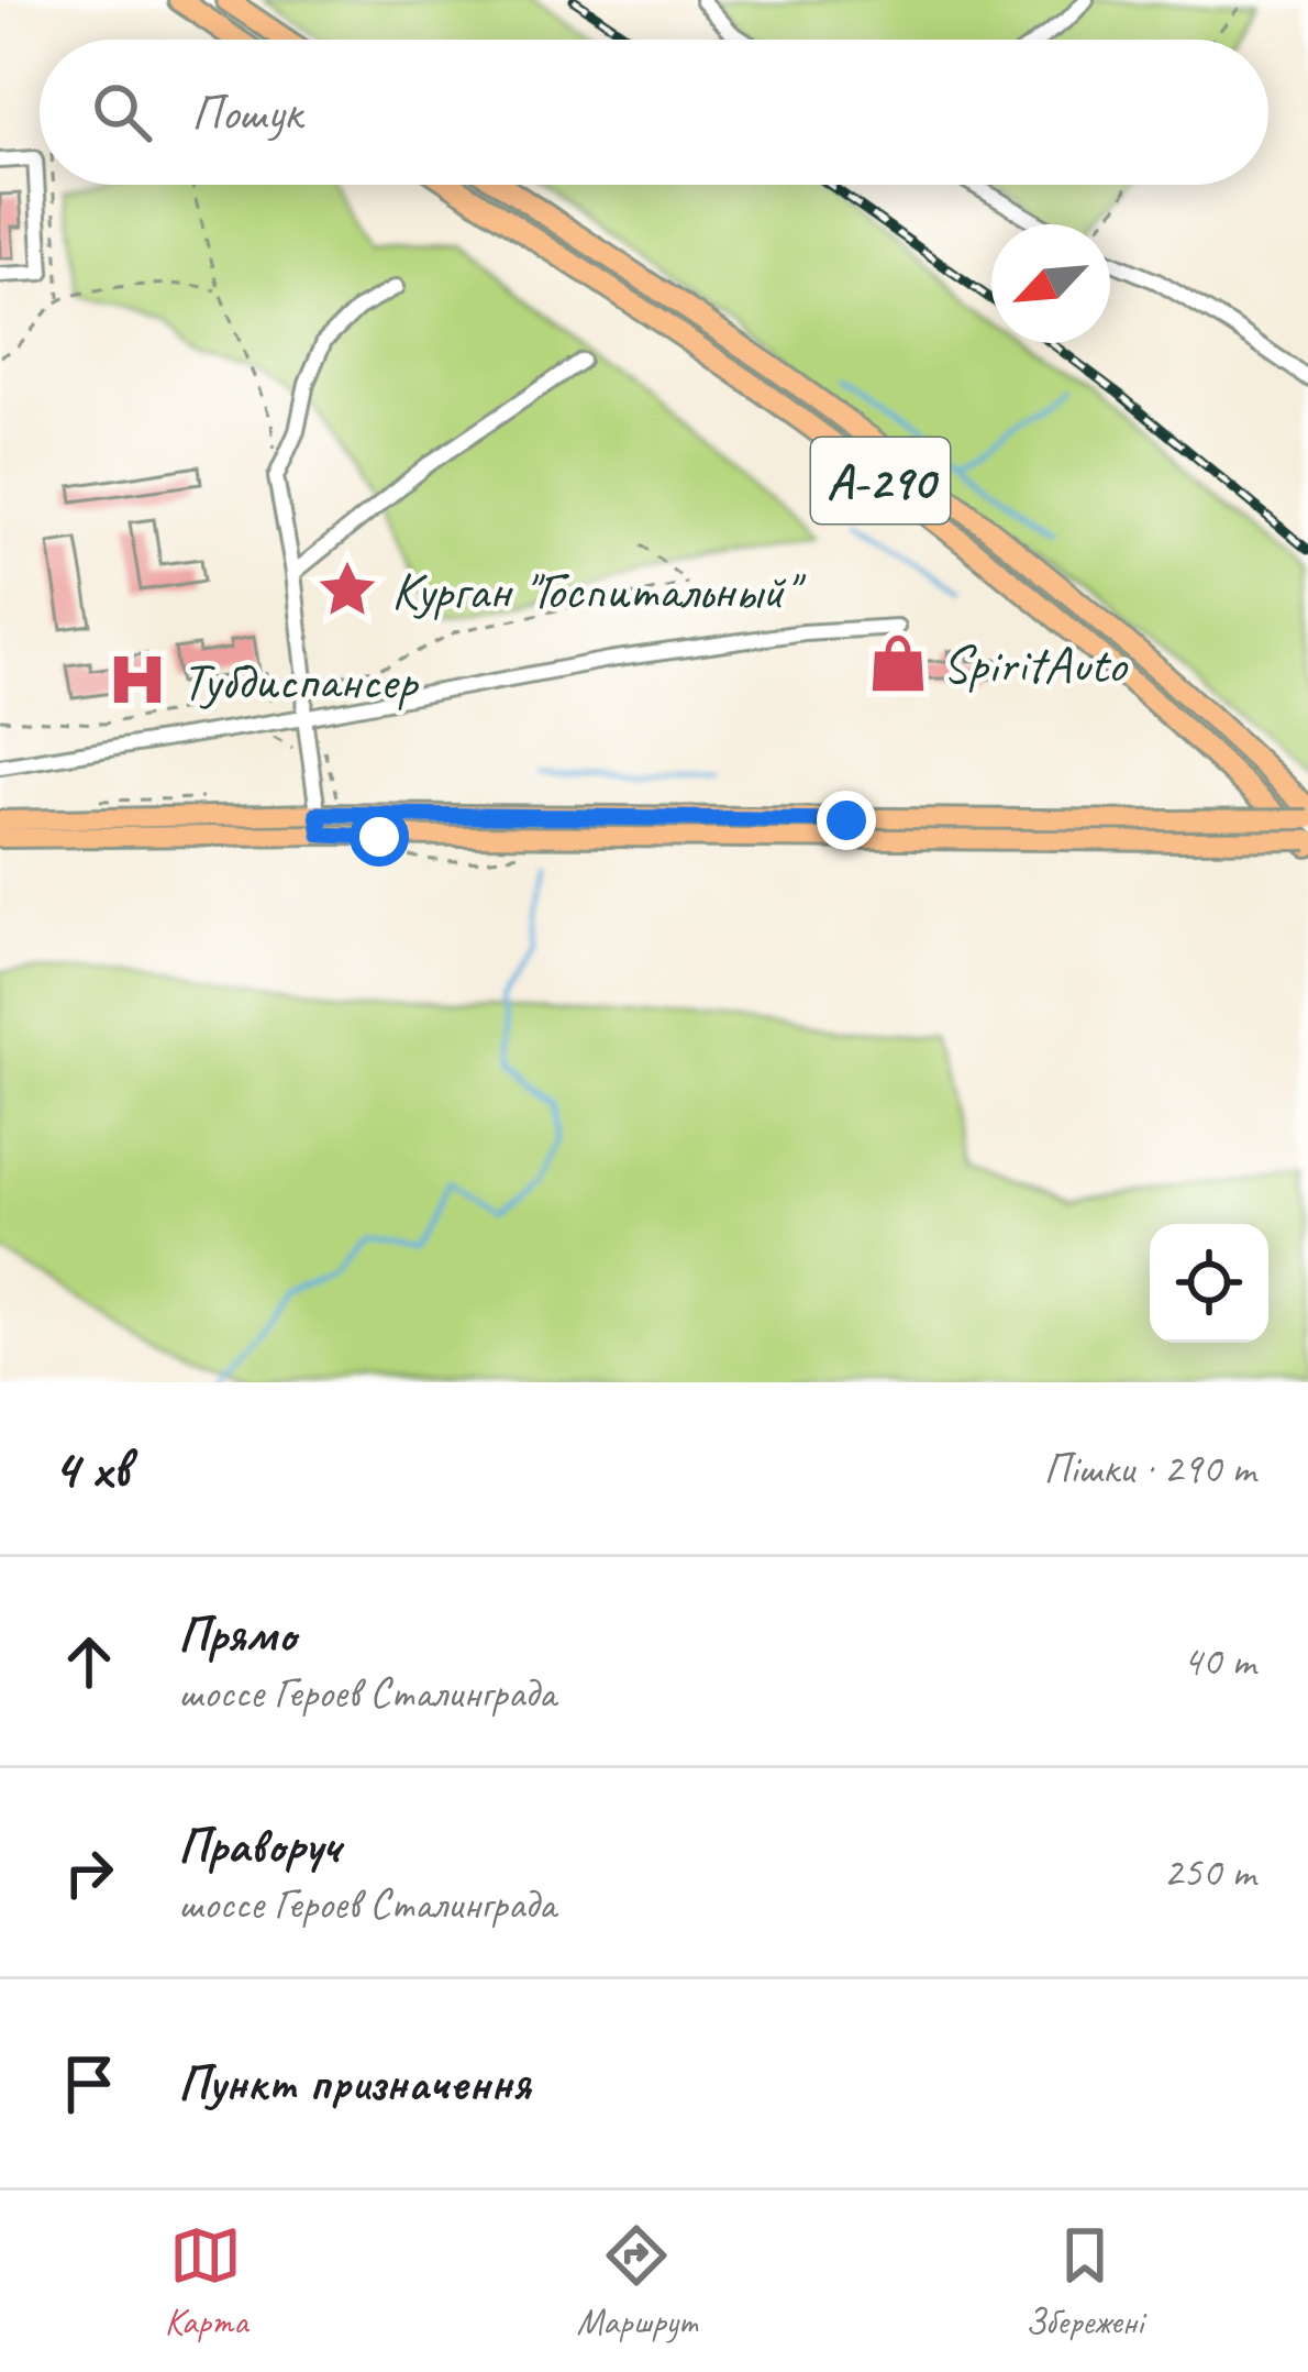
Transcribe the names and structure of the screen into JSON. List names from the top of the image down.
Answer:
{
  "streets": {
    "highway": ["А-290"]
  },
  "places": {
    "place": ["Курган \"Госпитальный\""],
    "shop": ["SpiritAuto"],
    "hospital": ["Тубдиспансер"]
  },
  "north": "bottom left",
  "page": {
    "search": "Пошук",
    "heading": ["4 хв", "Пішки · 290 m"],
    "list": [
      ["Прямо", "шоссе Героев Сталинграда", "40 m"],
      ["Праворуч", "шоссе Героев Сталинграда", "250 m"],
      "Пункт призначення"
    ],
    "nav": ["Карта", "Маршрут", "Збережені"]
  }
}
